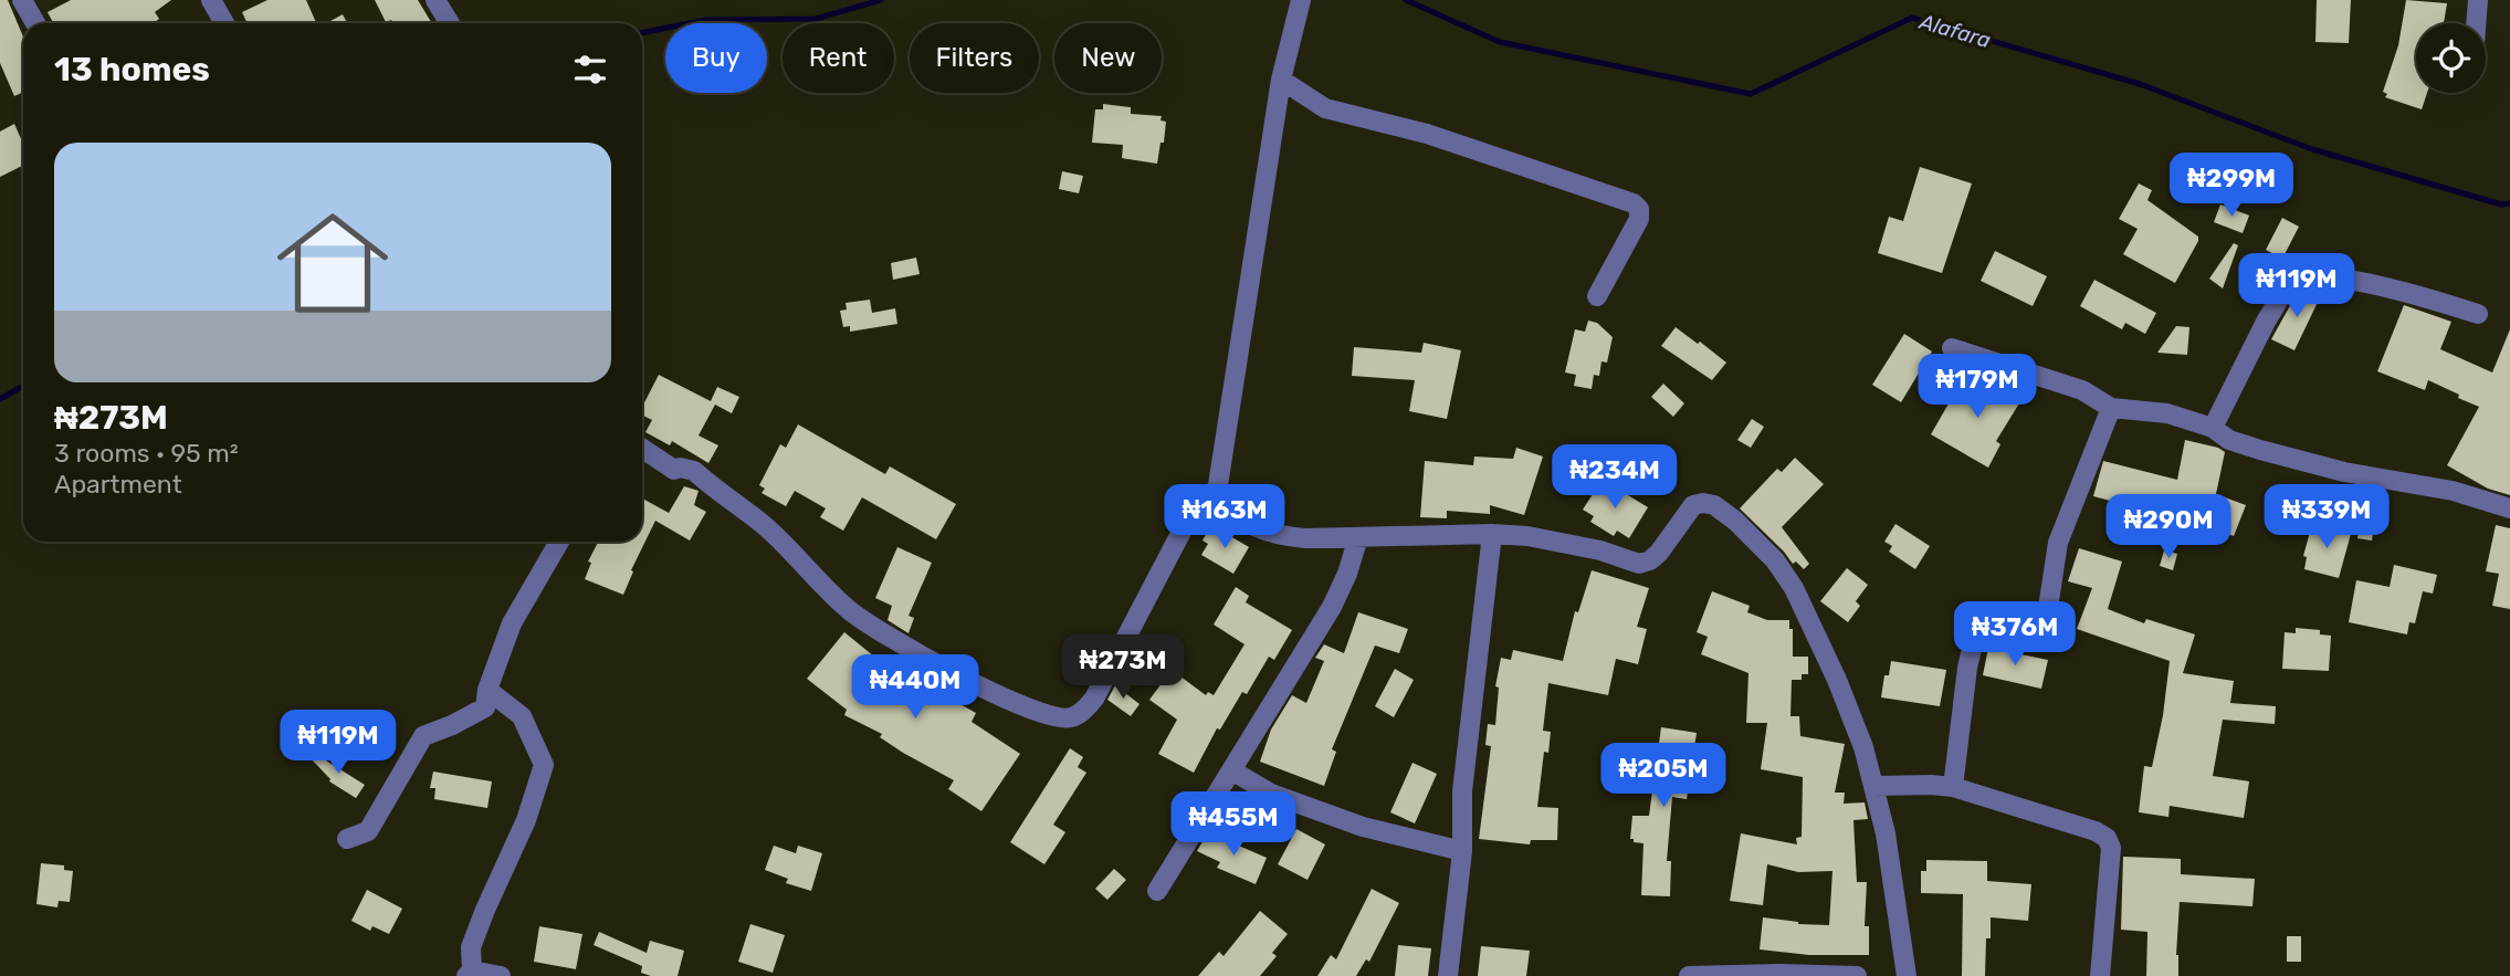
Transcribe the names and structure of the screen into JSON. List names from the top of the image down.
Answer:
{
  "water": ["Alafara"],
  "page": {
    "chip": [
      "Buy",
      "Rent",
      "Filters",
      "New"
    ],
    "heading": "13 homes",
    "list": [
      {
        "name": "₦273M",
        "note": "3 rooms · 95 m² · Apartment"
      }
    ],
    "price": [
      "₦299M",
      "₦119M",
      "₦179M",
      "₦234M",
      "₦163M",
      "₦339M",
      "₦290M",
      "₦376M",
      "₦273M",
      "₦440M",
      "₦119M",
      "₦205M",
      "₦455M"
    ]
  }
}
